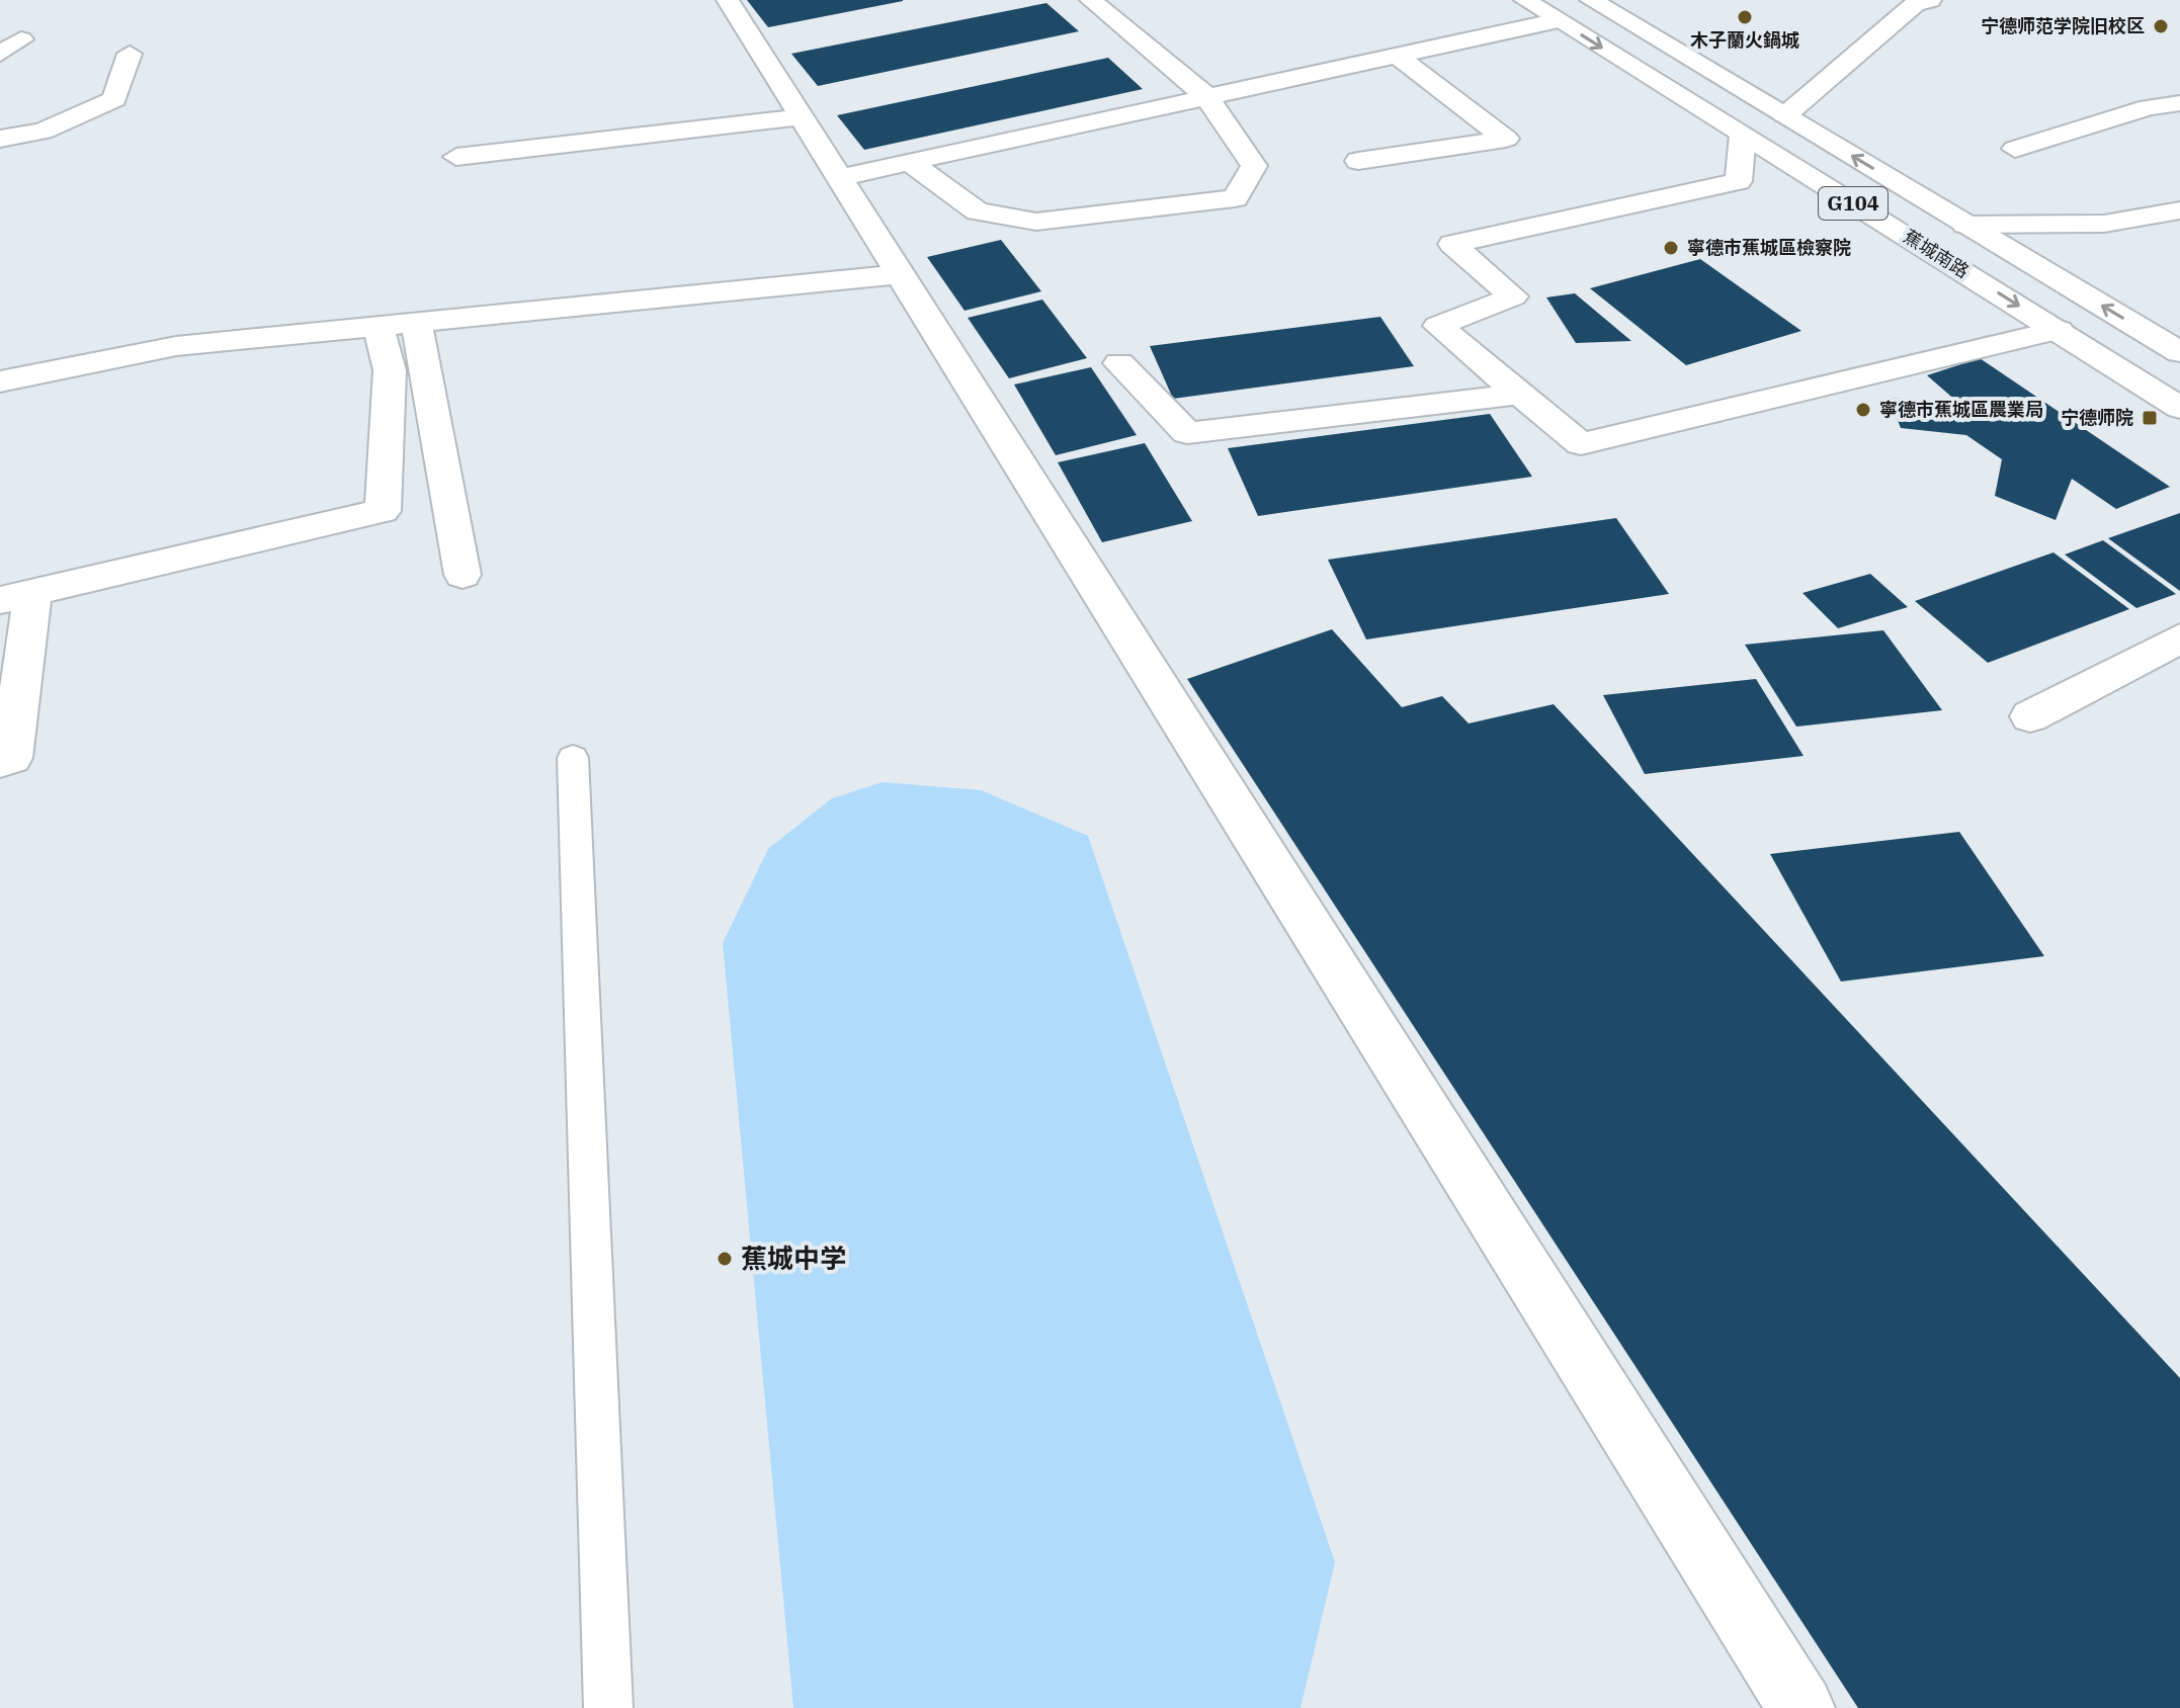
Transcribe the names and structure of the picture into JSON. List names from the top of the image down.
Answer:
{
  "streets": {
    "main road": ["G104", "蕉城南路"]
  },
  "places": {
    "other": [
      "木子蘭火鍋城",
      "宁德师范学院旧校区",
      "寧德市蕉城區檢察院",
      "寧德市蕉城區農業局",
      "蕉城中学"
    ],
    "transit": ["宁德师院"]
  }
}
